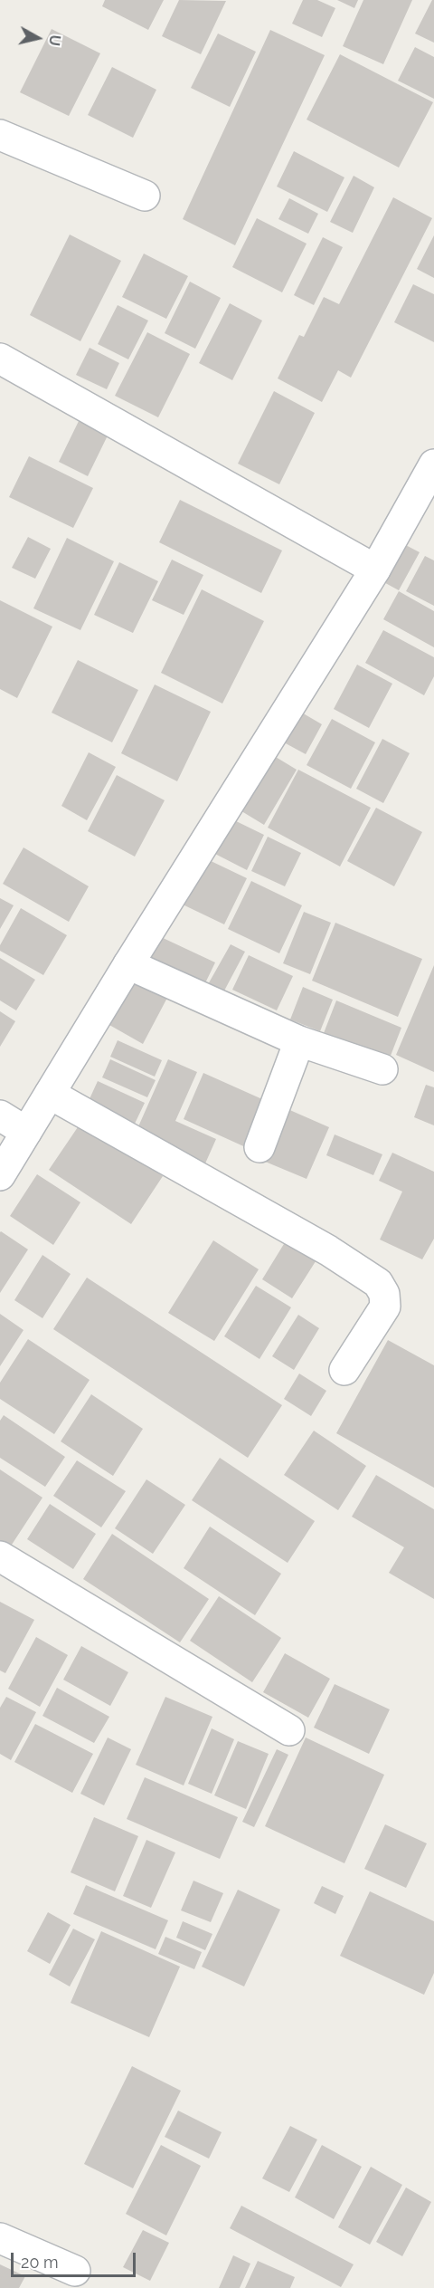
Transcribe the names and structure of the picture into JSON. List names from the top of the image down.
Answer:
{
  "scale_bar": "20 m",
  "north": "right"
}
